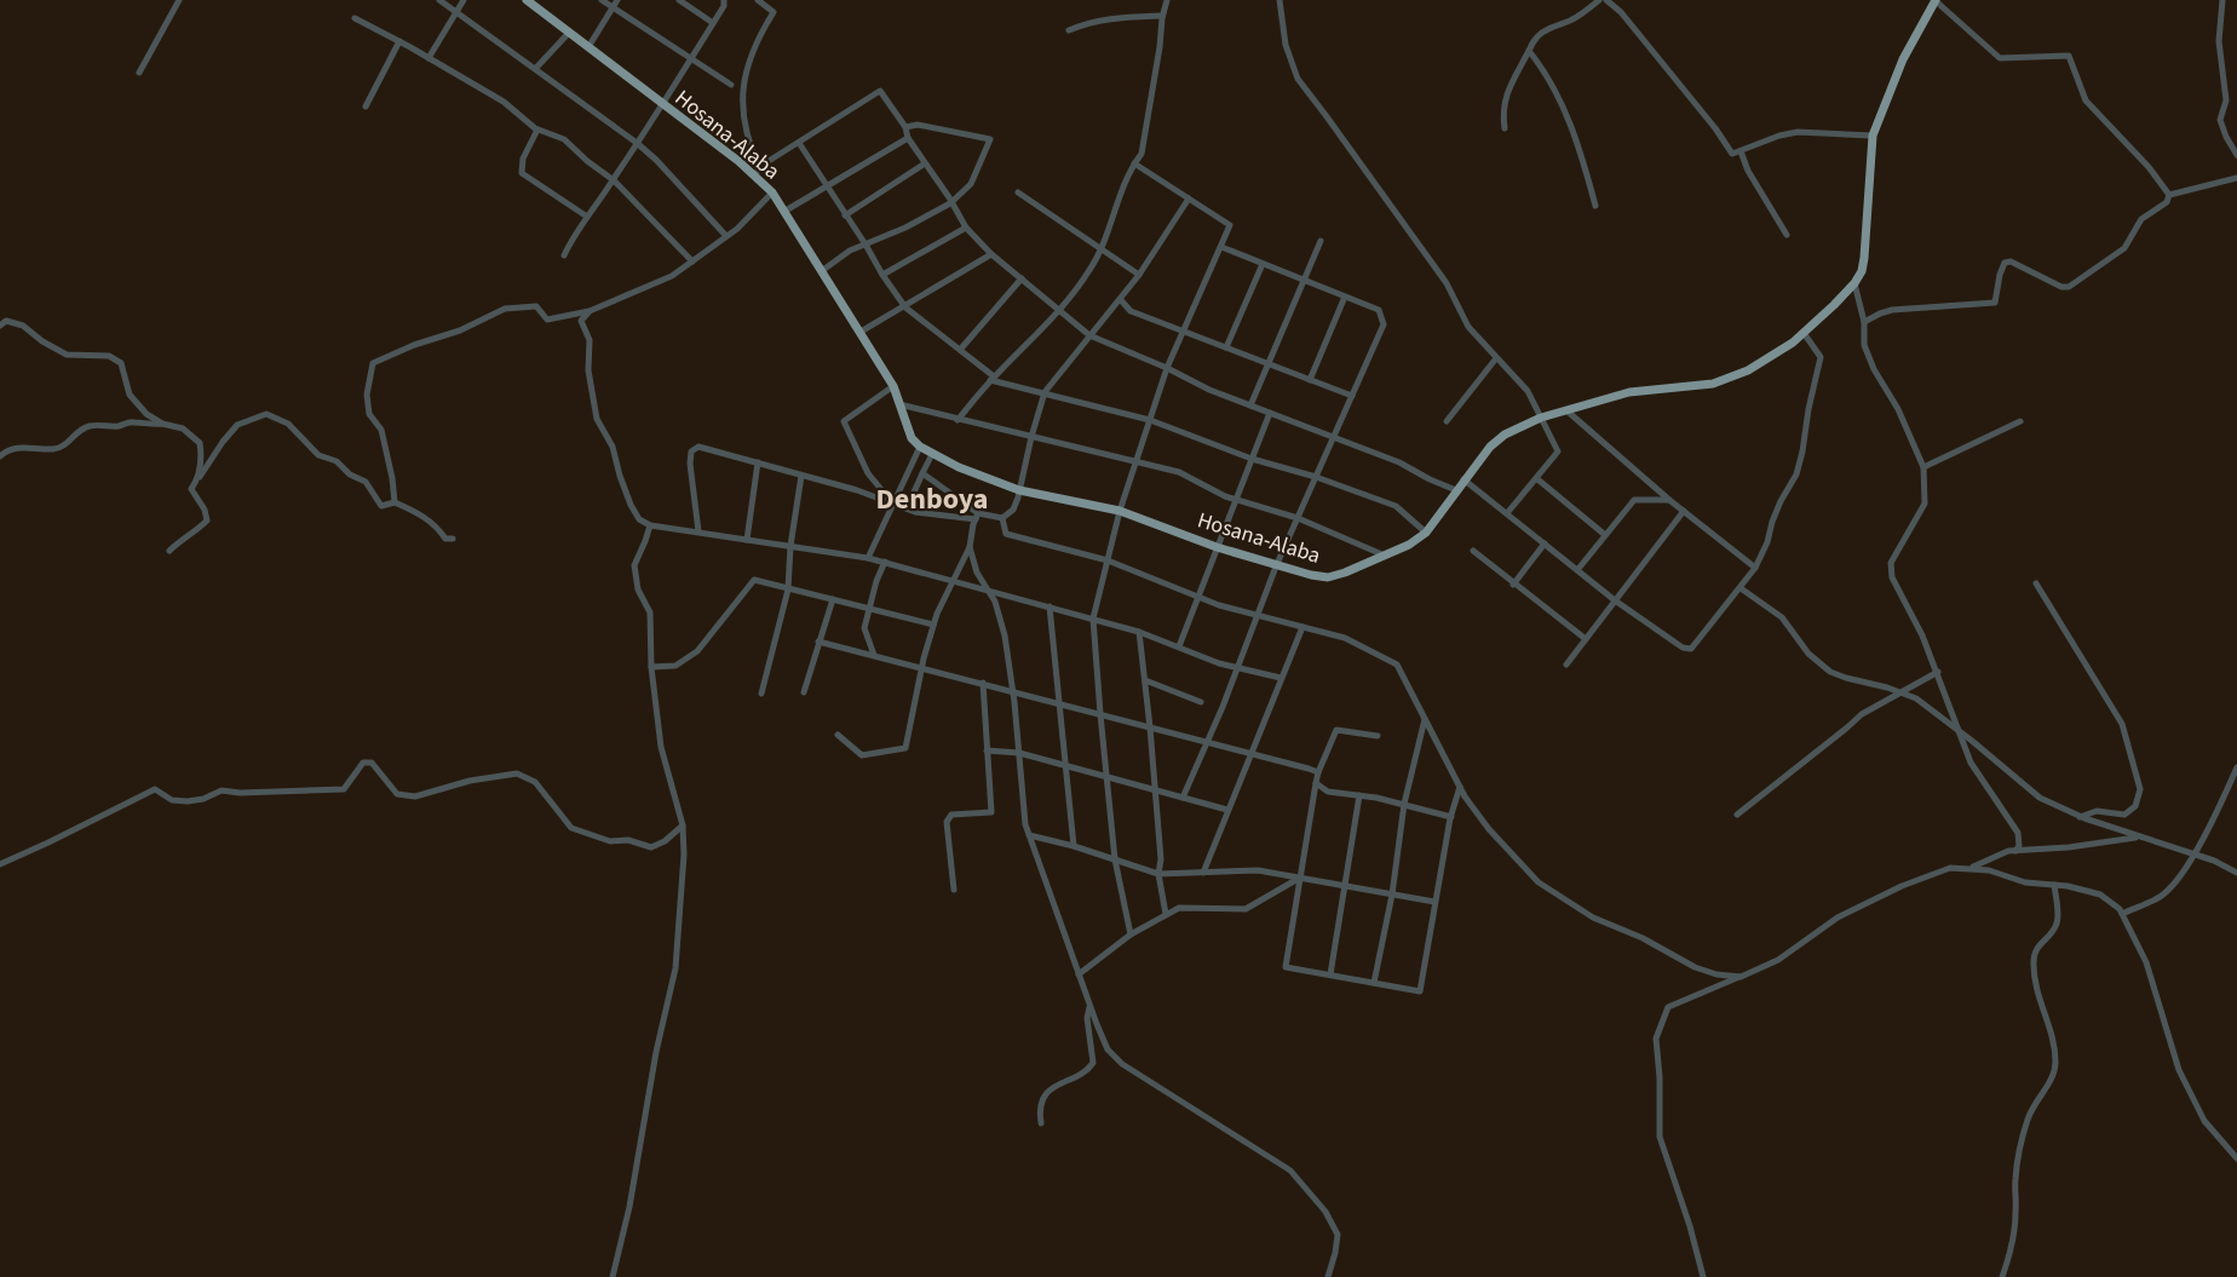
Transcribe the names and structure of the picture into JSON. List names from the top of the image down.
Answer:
{
  "streets": {
    "main road": ["Hosana-Alaba"]
  },
  "districts": ["Denboya"]
}
